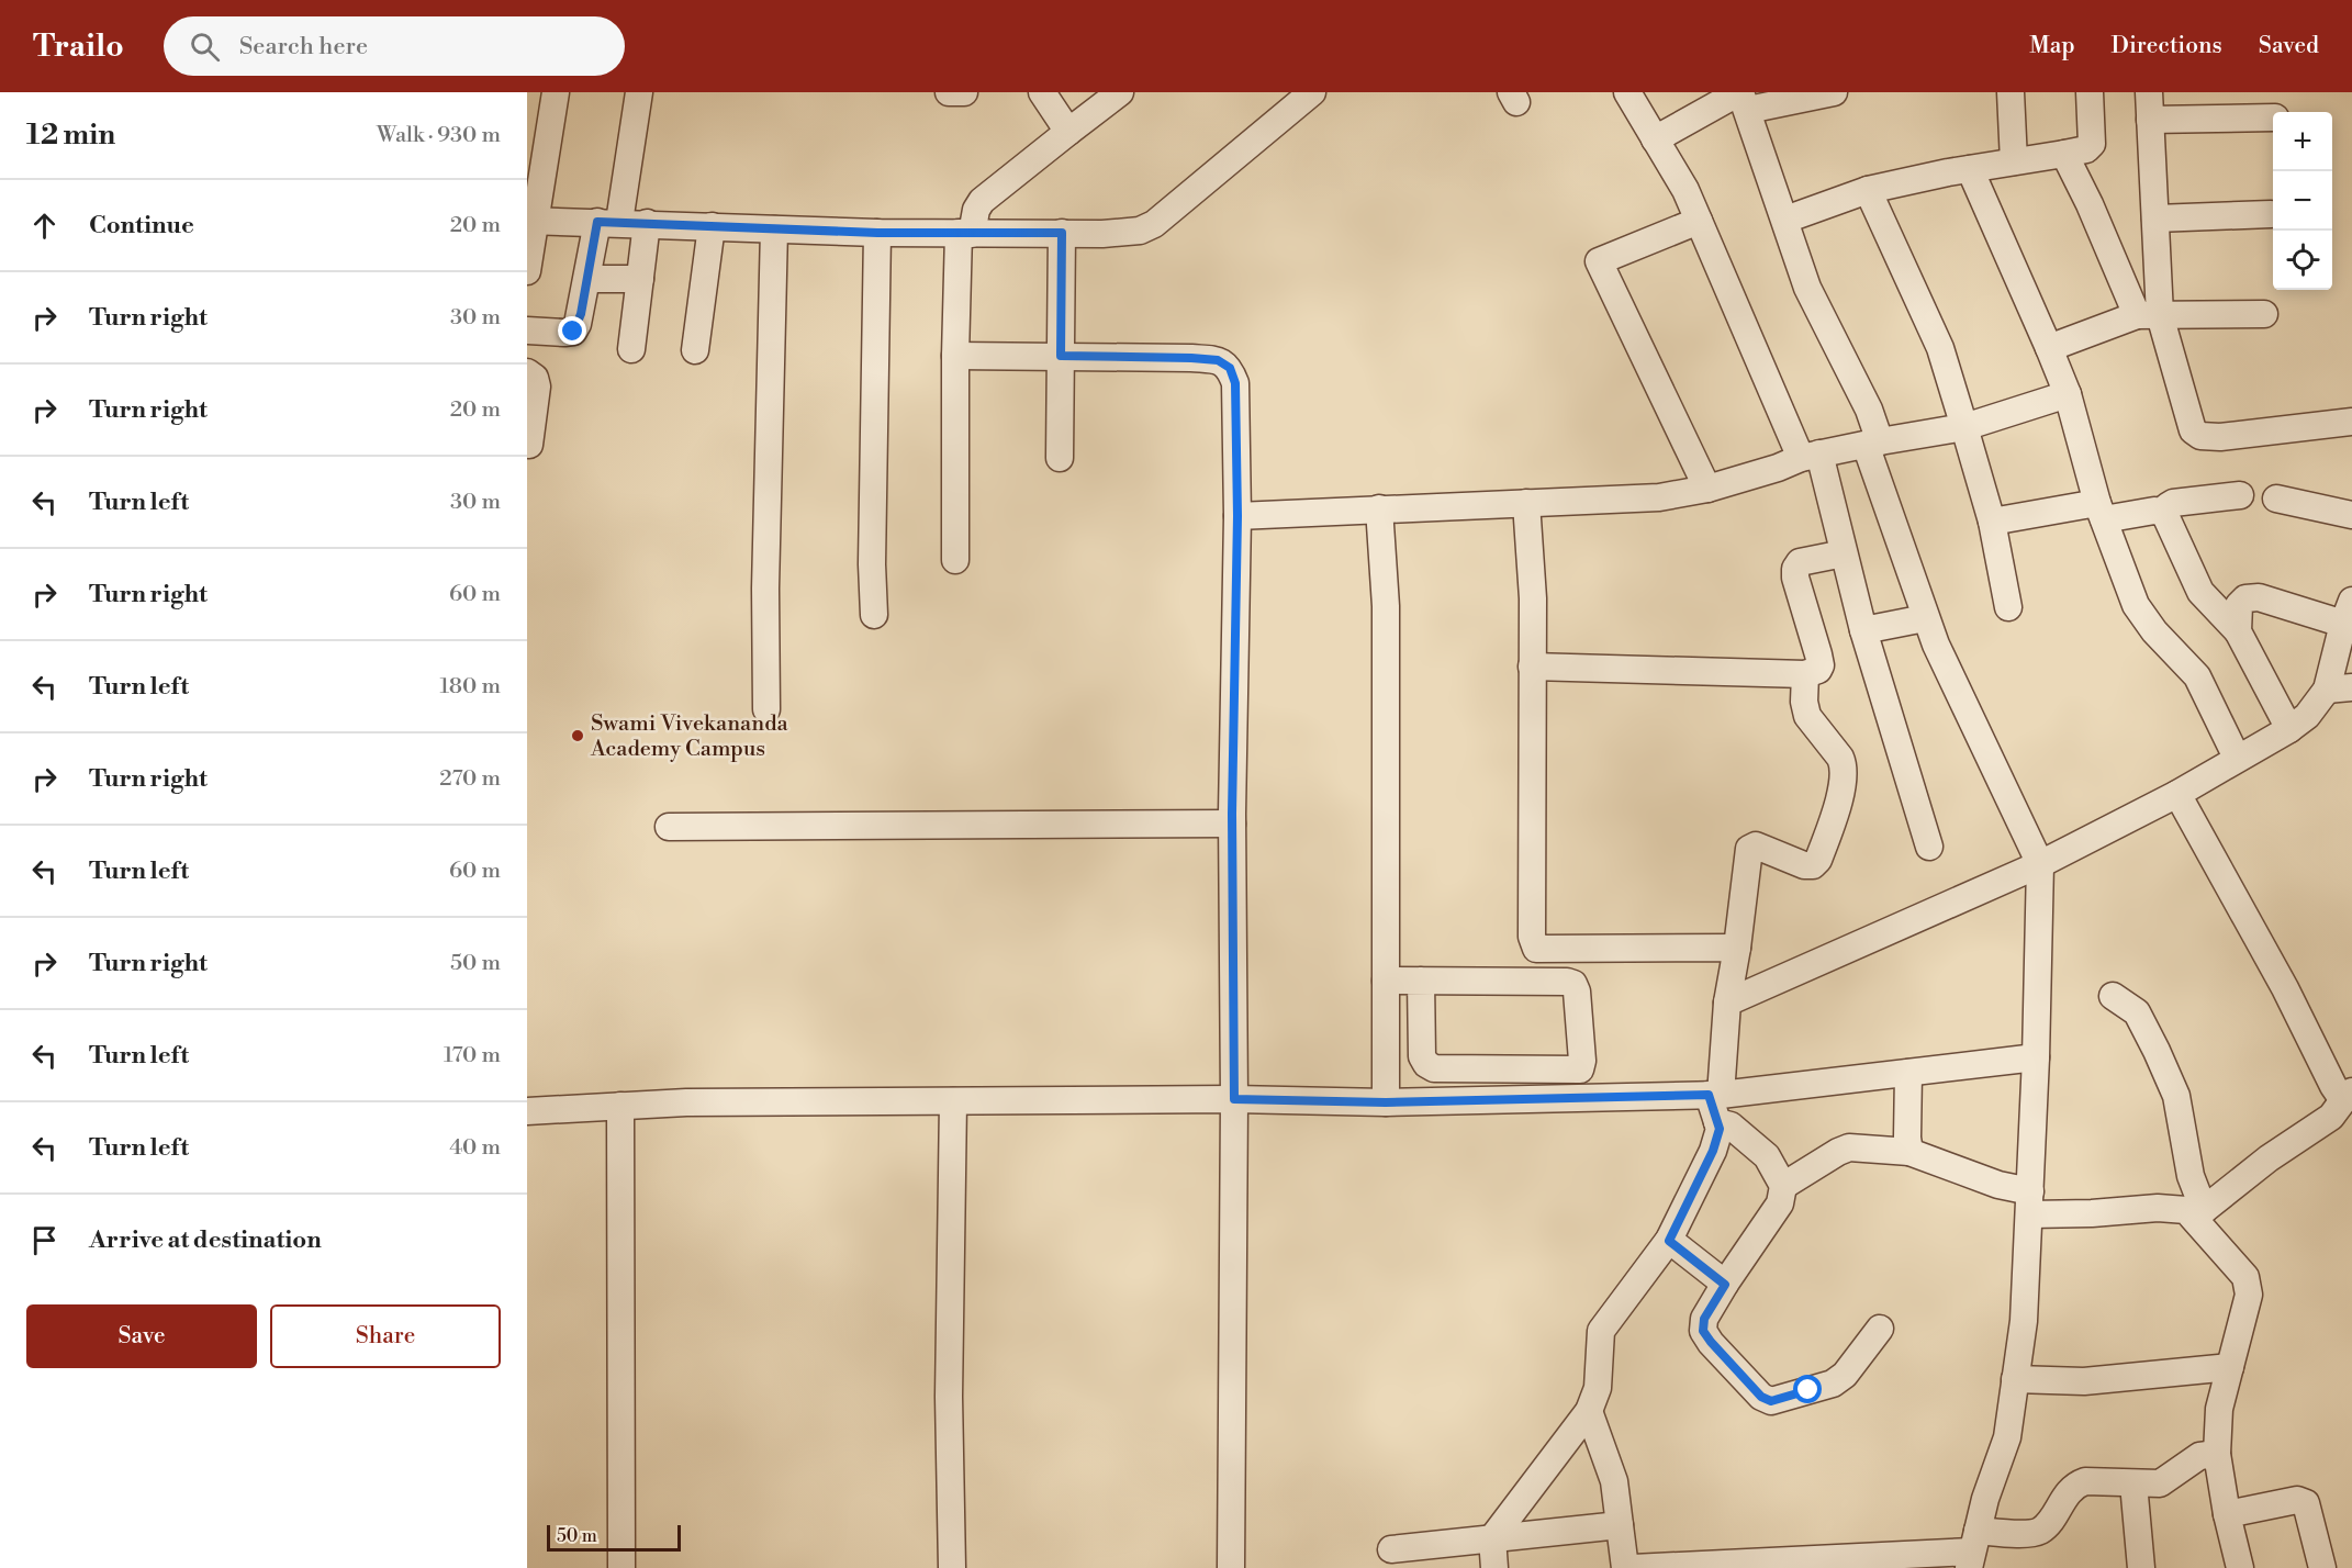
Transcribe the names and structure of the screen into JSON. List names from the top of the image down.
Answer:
{
  "places": ["Swami Vivekananda Academy Campus"],
  "scale_bar": "50 m",
  "page": {
    "header": "Trailo",
    "search": "Search here",
    "nav": ["Map", "Directions", "Saved"],
    "heading": ["12 min", "Walk · 930 m"],
    "map_buttons": ["+", "−"],
    "list": [
      ["Continue", "20 m"],
      ["Turn right", "30 m"],
      ["Turn right", "20 m"],
      ["Turn left", "30 m"],
      ["Turn right", "60 m"],
      ["Turn left", "180 m"],
      ["Turn right", "270 m"],
      ["Turn left", "60 m"],
      ["Turn right", "50 m"],
      ["Turn left", "170 m"],
      ["Turn left", "40 m"],
      "Arrive at destination"
    ],
    "buttons": ["Save", "Share"],
    "scale": "50 m"
  }
}
